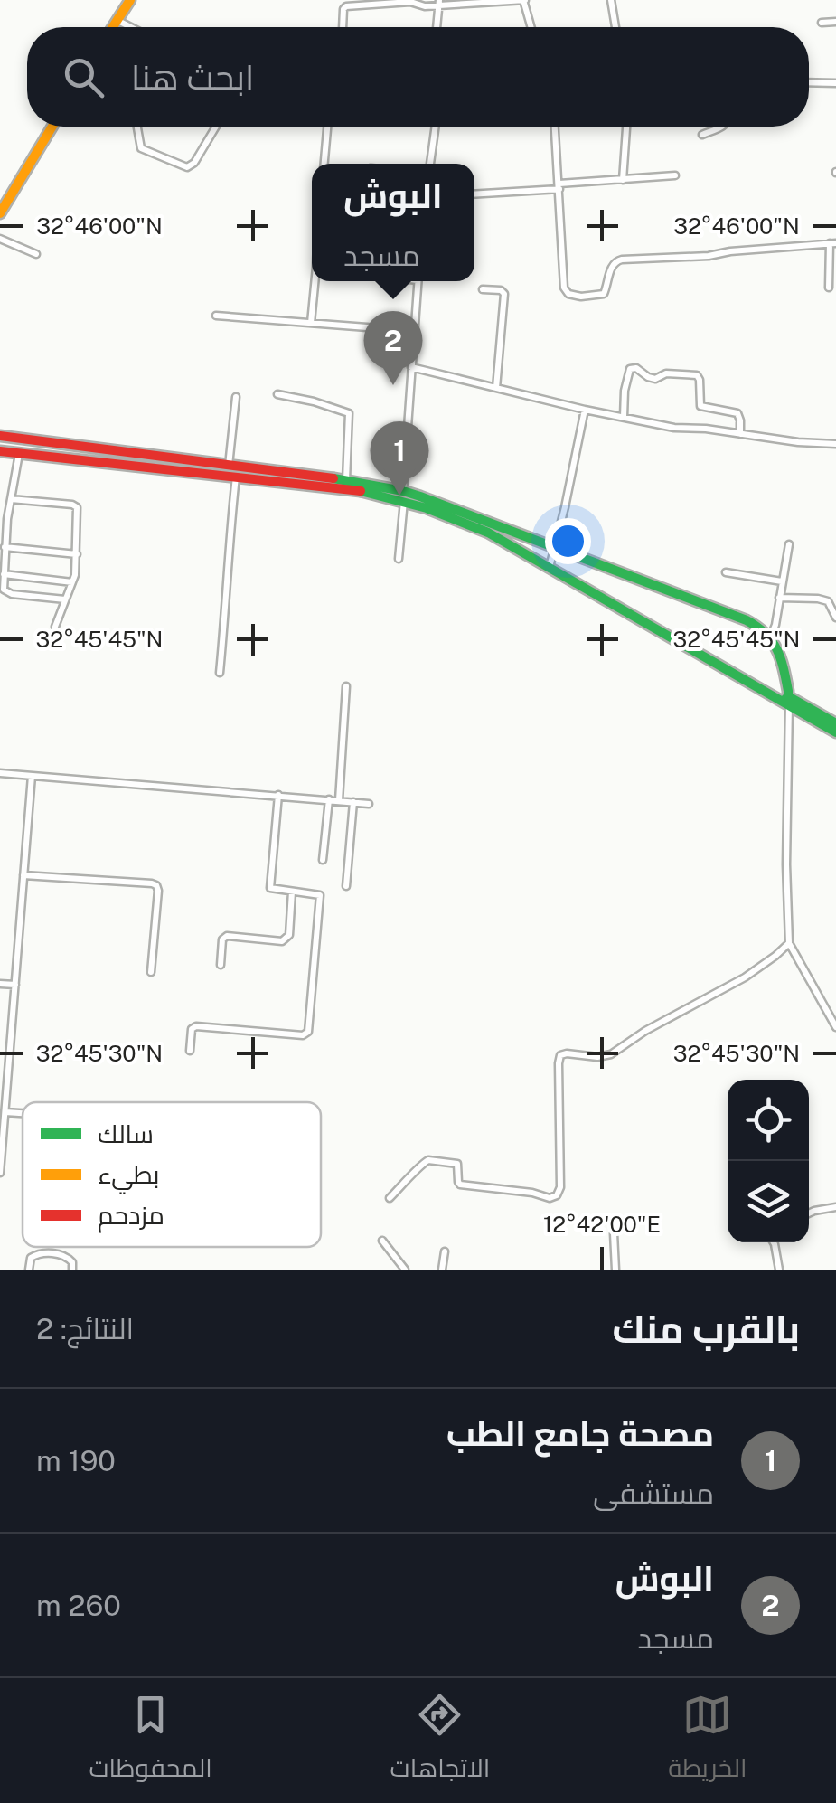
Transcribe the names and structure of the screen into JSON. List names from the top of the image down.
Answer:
{
  "legend": ["سالك", "بطيء", "مزدحم"],
  "page": {
    "search": "ابحث هنا",
    "popup": ["البوش", "مسجد"],
    "pins": ["2", "1"],
    "heading": ["بالقرب منك", "النتائج: 2"],
    "list": [
      {
        "mark": "1",
        "name": "مصحة جامع الطب",
        "note": "مستشفى",
        "value": "190 m"
      },
      {
        "mark": "2",
        "name": "البوش",
        "note": "مسجد",
        "value": "260 m"
      }
    ],
    "nav": ["الخريطة", "الاتجاهات", "المحفوظات"]
  },
  "coordinates": [
    "32°46'00\"N",
    "32°45'45\"N",
    "32°45'30\"N",
    "12°42'00\"E"
  ]
}
